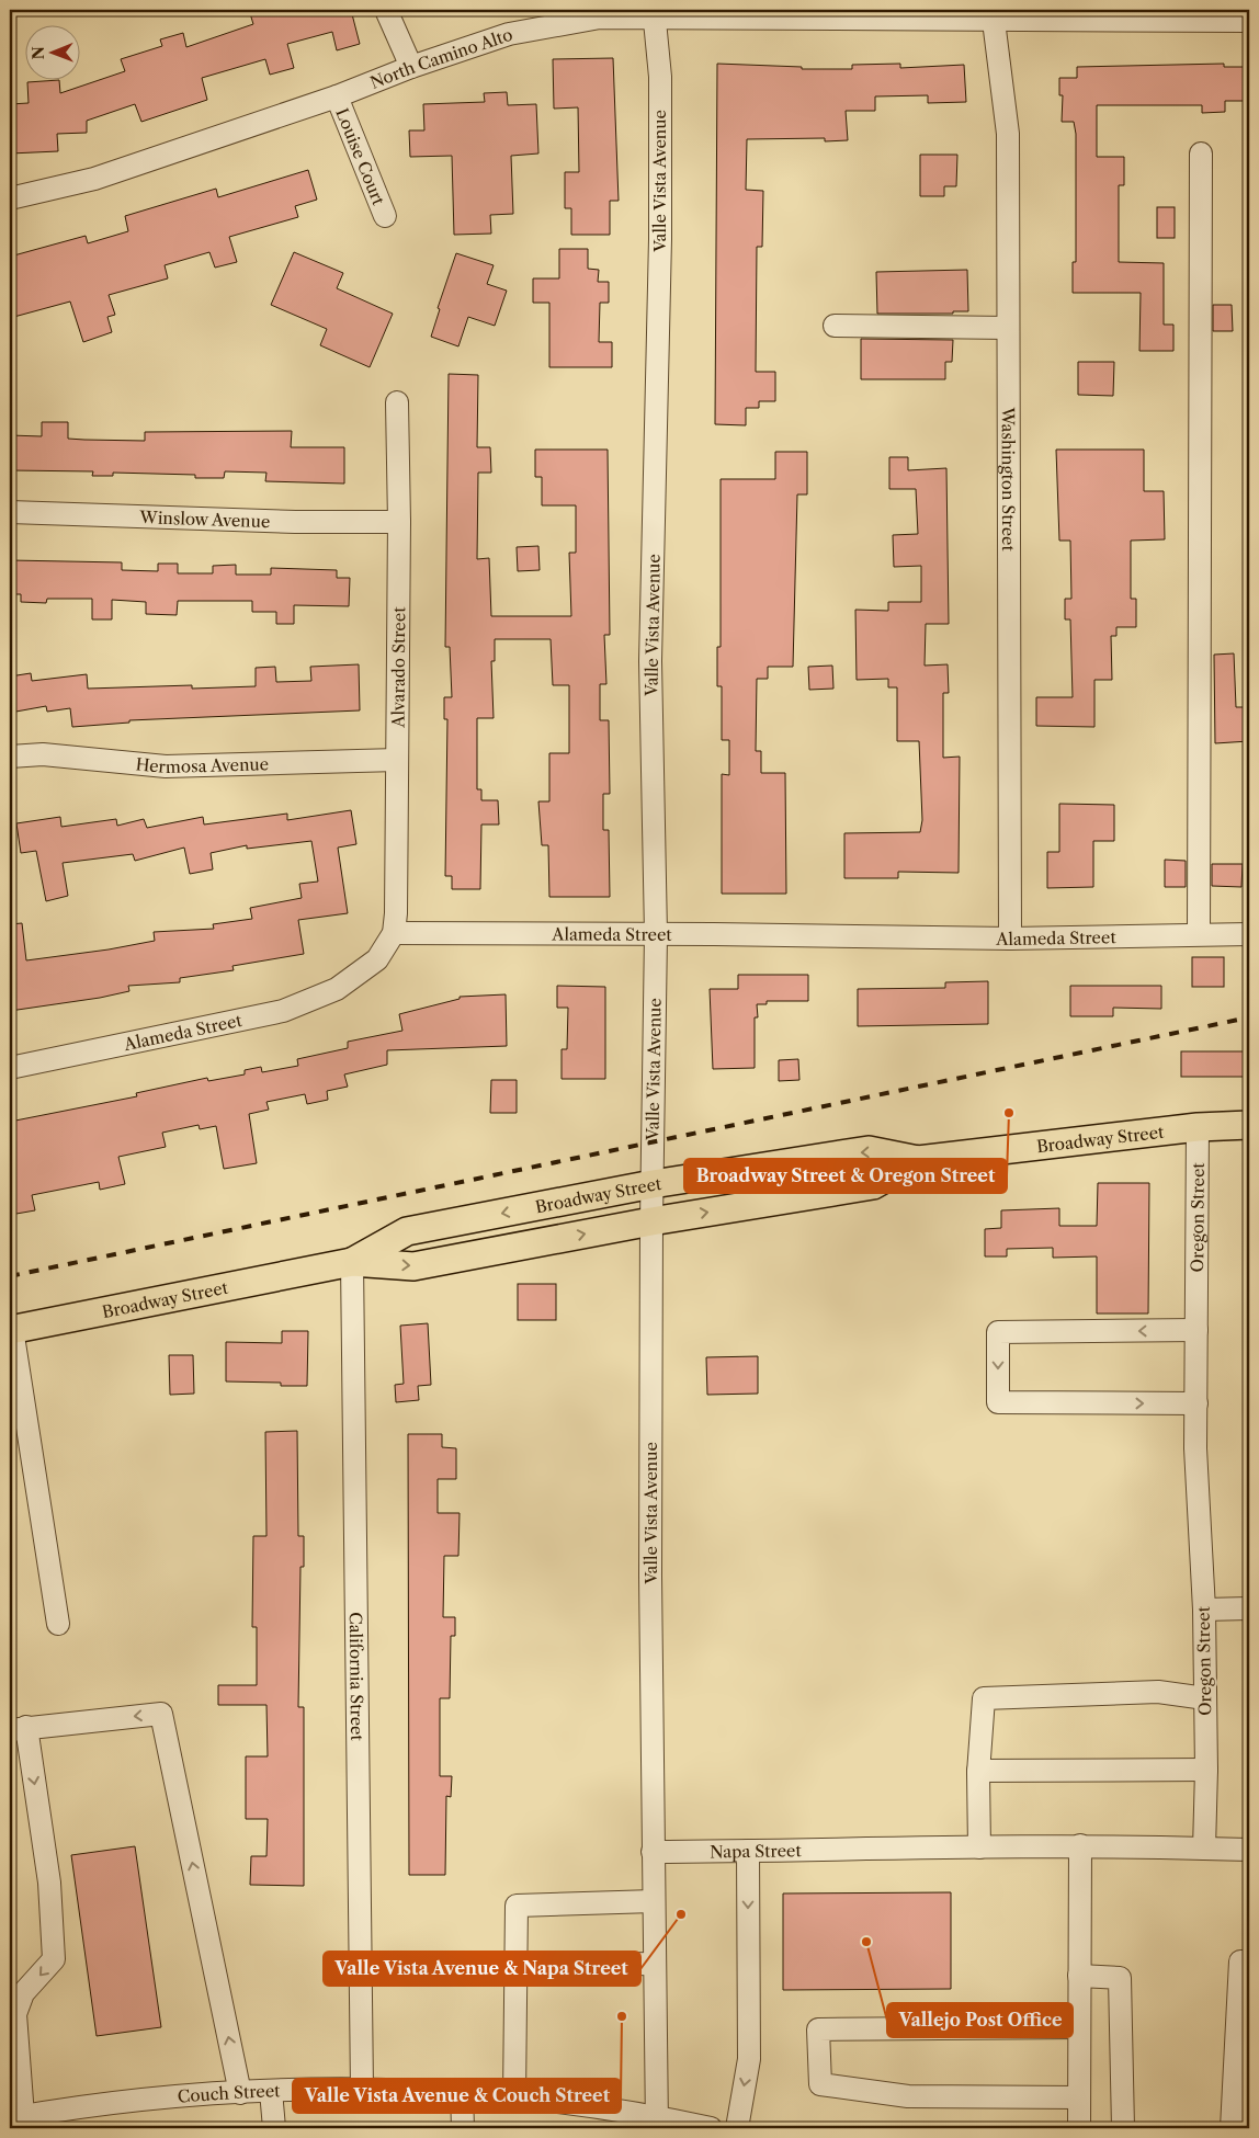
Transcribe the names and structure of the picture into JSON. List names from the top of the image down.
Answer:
{
  "streets": {
    "main road": ["Broadway Street"],
    "street": [
      "North Camino Alto",
      "Louise Court",
      "Valle Vista Avenue",
      "Washington Street",
      "Winslow Avenue",
      "Alvarado Street",
      "Hermosa Avenue",
      "Alameda Street",
      "Oregon Street",
      "California Street",
      "Napa Street",
      "Couch Street"
    ]
  },
  "crossings": [
    ["North Camino Alto", "Louise Court"],
    ["North Camino Alto", "Valle Vista Avenue"],
    ["North Camino Alto", "Washington Street"],
    ["Valle Vista Avenue", "Alameda Street"],
    ["Valle Vista Avenue", "Broadway Street"],
    ["Valle Vista Avenue", "Napa Street"],
    ["Valle Vista Avenue", "Couch Street"],
    ["Washington Street", "Alameda Street"],
    ["Winslow Avenue", "Alvarado Street"],
    ["Alvarado Street", "Hermosa Avenue"],
    ["Alvarado Street", "Alameda Street"],
    ["Broadway Street", "Oregon Street"],
    ["Broadway Street", "California Street"],
    ["California Street", "Couch Street"]
  ],
  "places": [
    "Broadway Street & Oregon Street",
    "Valle Vista Avenue & Napa Street",
    "Vallejo Post Office",
    "Valle Vista Avenue & Couch Street"
  ],
  "north": "left"
}
